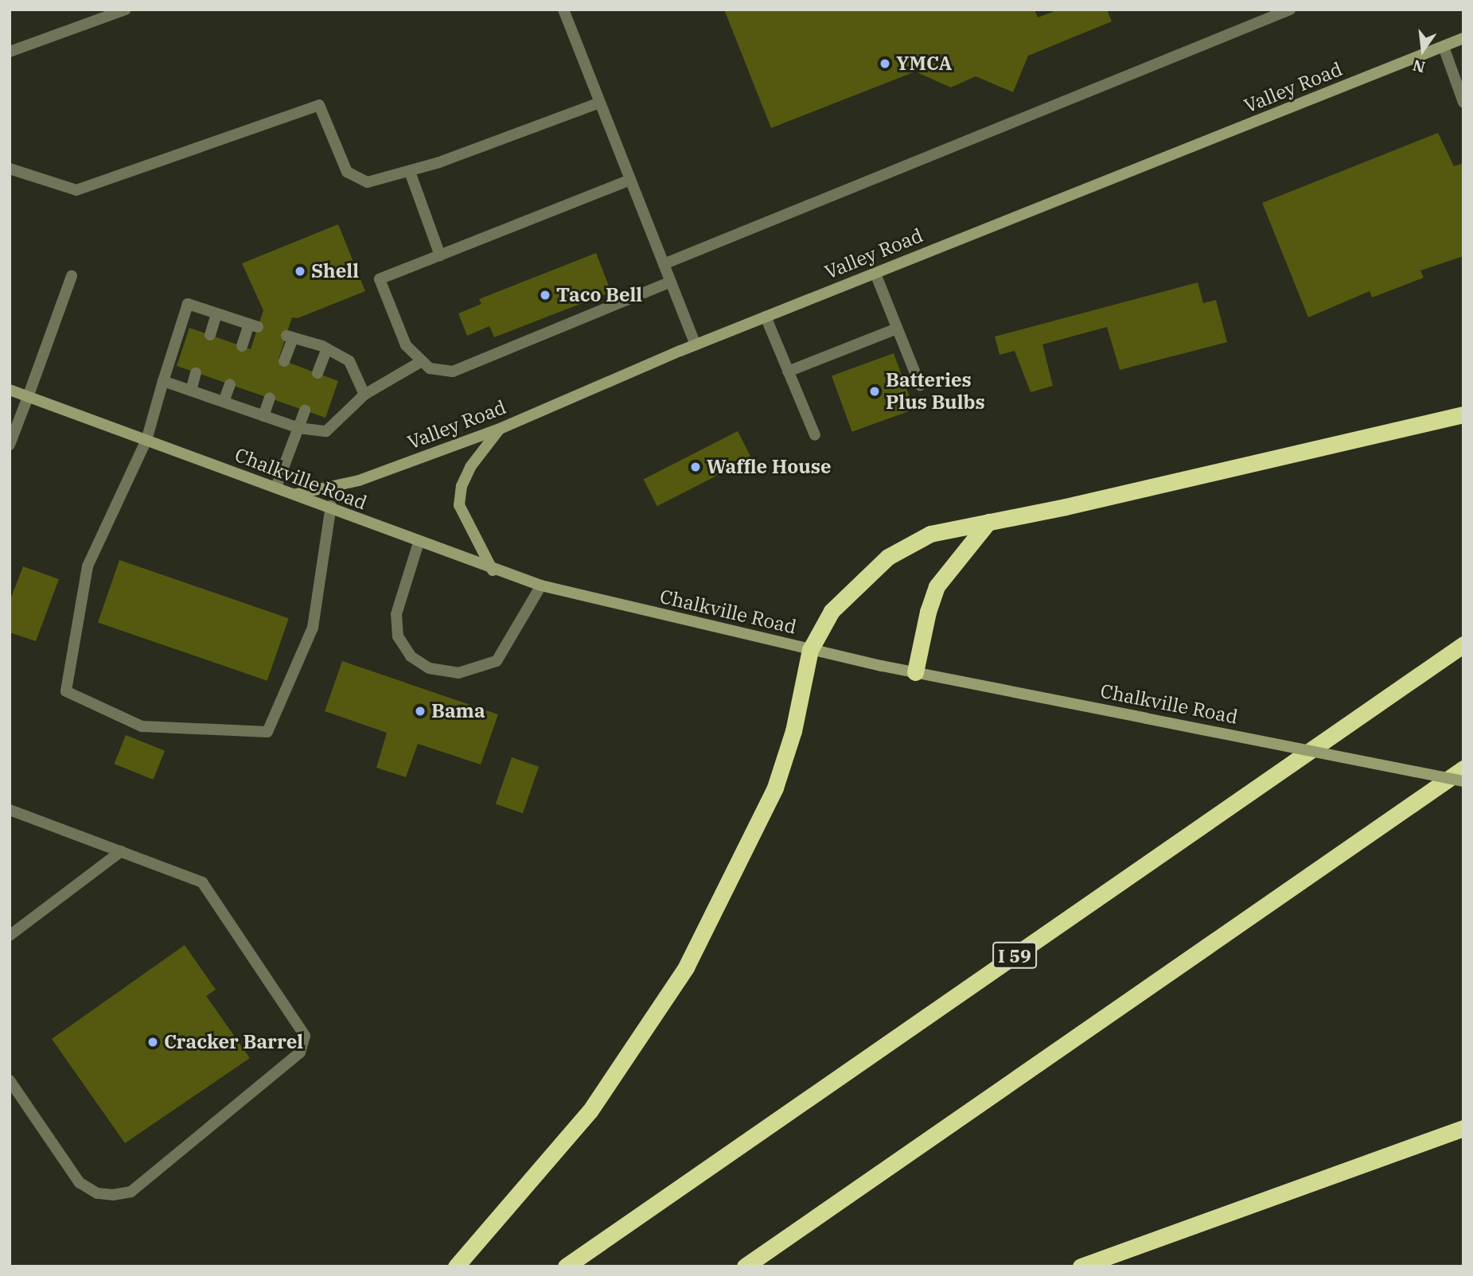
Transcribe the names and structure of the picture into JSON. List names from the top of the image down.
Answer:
{
  "streets": {
    "highway": ["I 59"],
    "main road": ["Valley Road", "Chalkville Road"]
  },
  "crossings": [
    ["Valley Road", "Chalkville Road"]
  ],
  "places": [
    "YMCA",
    "Shell",
    "Taco Bell",
    "Batteries Plus Bulbs",
    "Waffle House",
    "Bama",
    "Cracker Barrel"
  ],
  "north": "bottom"
}
